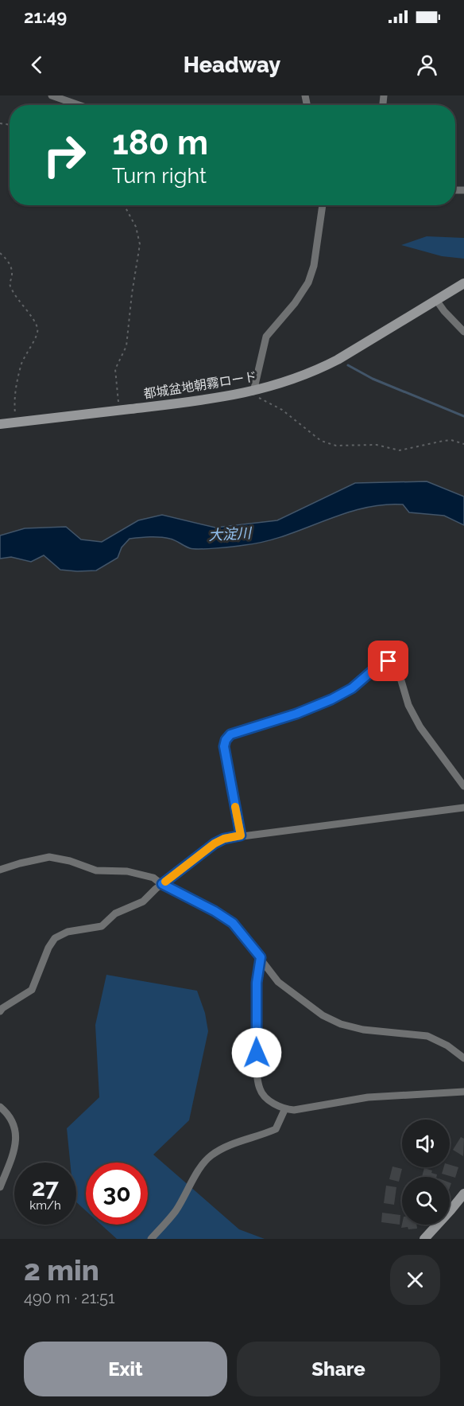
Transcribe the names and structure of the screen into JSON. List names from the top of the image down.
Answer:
{
  "streets": {
    "street": ["都城盆地朝霧ロード"]
  },
  "water": ["大淀川"],
  "page": {
    "status": "21:49",
    "header": "Headway",
    "turn": ["180 m", "Turn right"],
    "speed": "27 km/h",
    "limit": "30",
    "heading": ["2 min", "490 m · 21:51"],
    "buttons": ["Exit", "Share"]
  }
}
